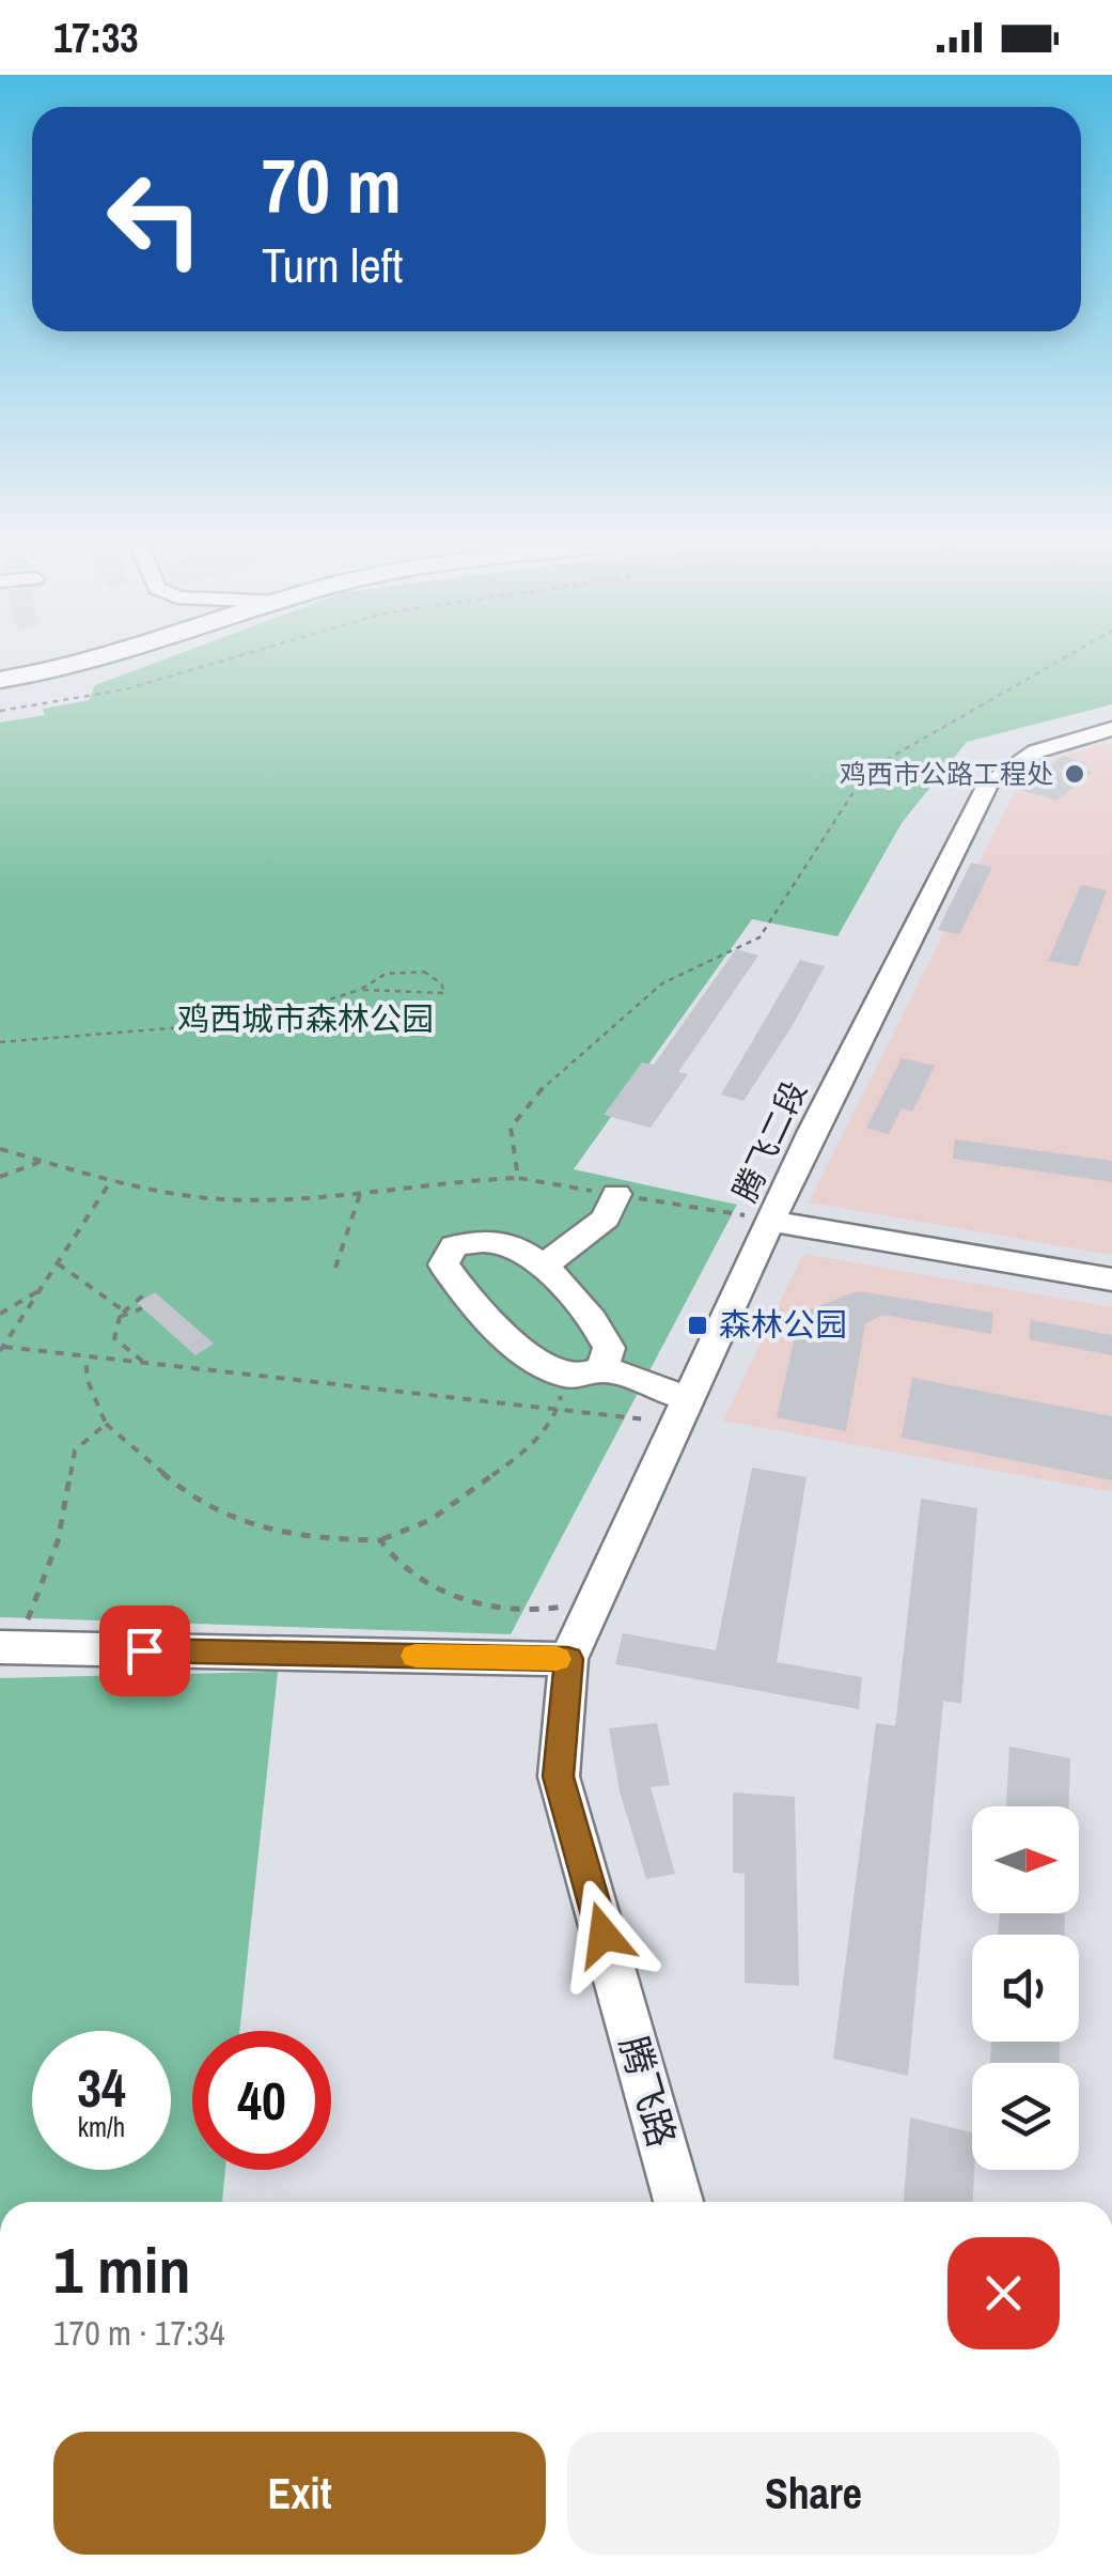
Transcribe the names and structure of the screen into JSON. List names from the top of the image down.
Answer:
{
  "streets": {
    "street": ["腾飞二段", "腾飞路"]
  },
  "crossings": [
    ["腾飞二段", "腾飞路"]
  ],
  "parks": ["鸡西城市森林公园"],
  "places": {
    "other": ["鸡西市公路工程处"],
    "transit": ["森林公园"]
  },
  "north": "right",
  "page": {
    "status": "17:33",
    "turn": ["70 m", "Turn left"],
    "speed": "34 km/h",
    "limit": "40",
    "heading": ["1 min", "170 m · 17:34"],
    "buttons": ["Exit", "Share"]
  }
}
